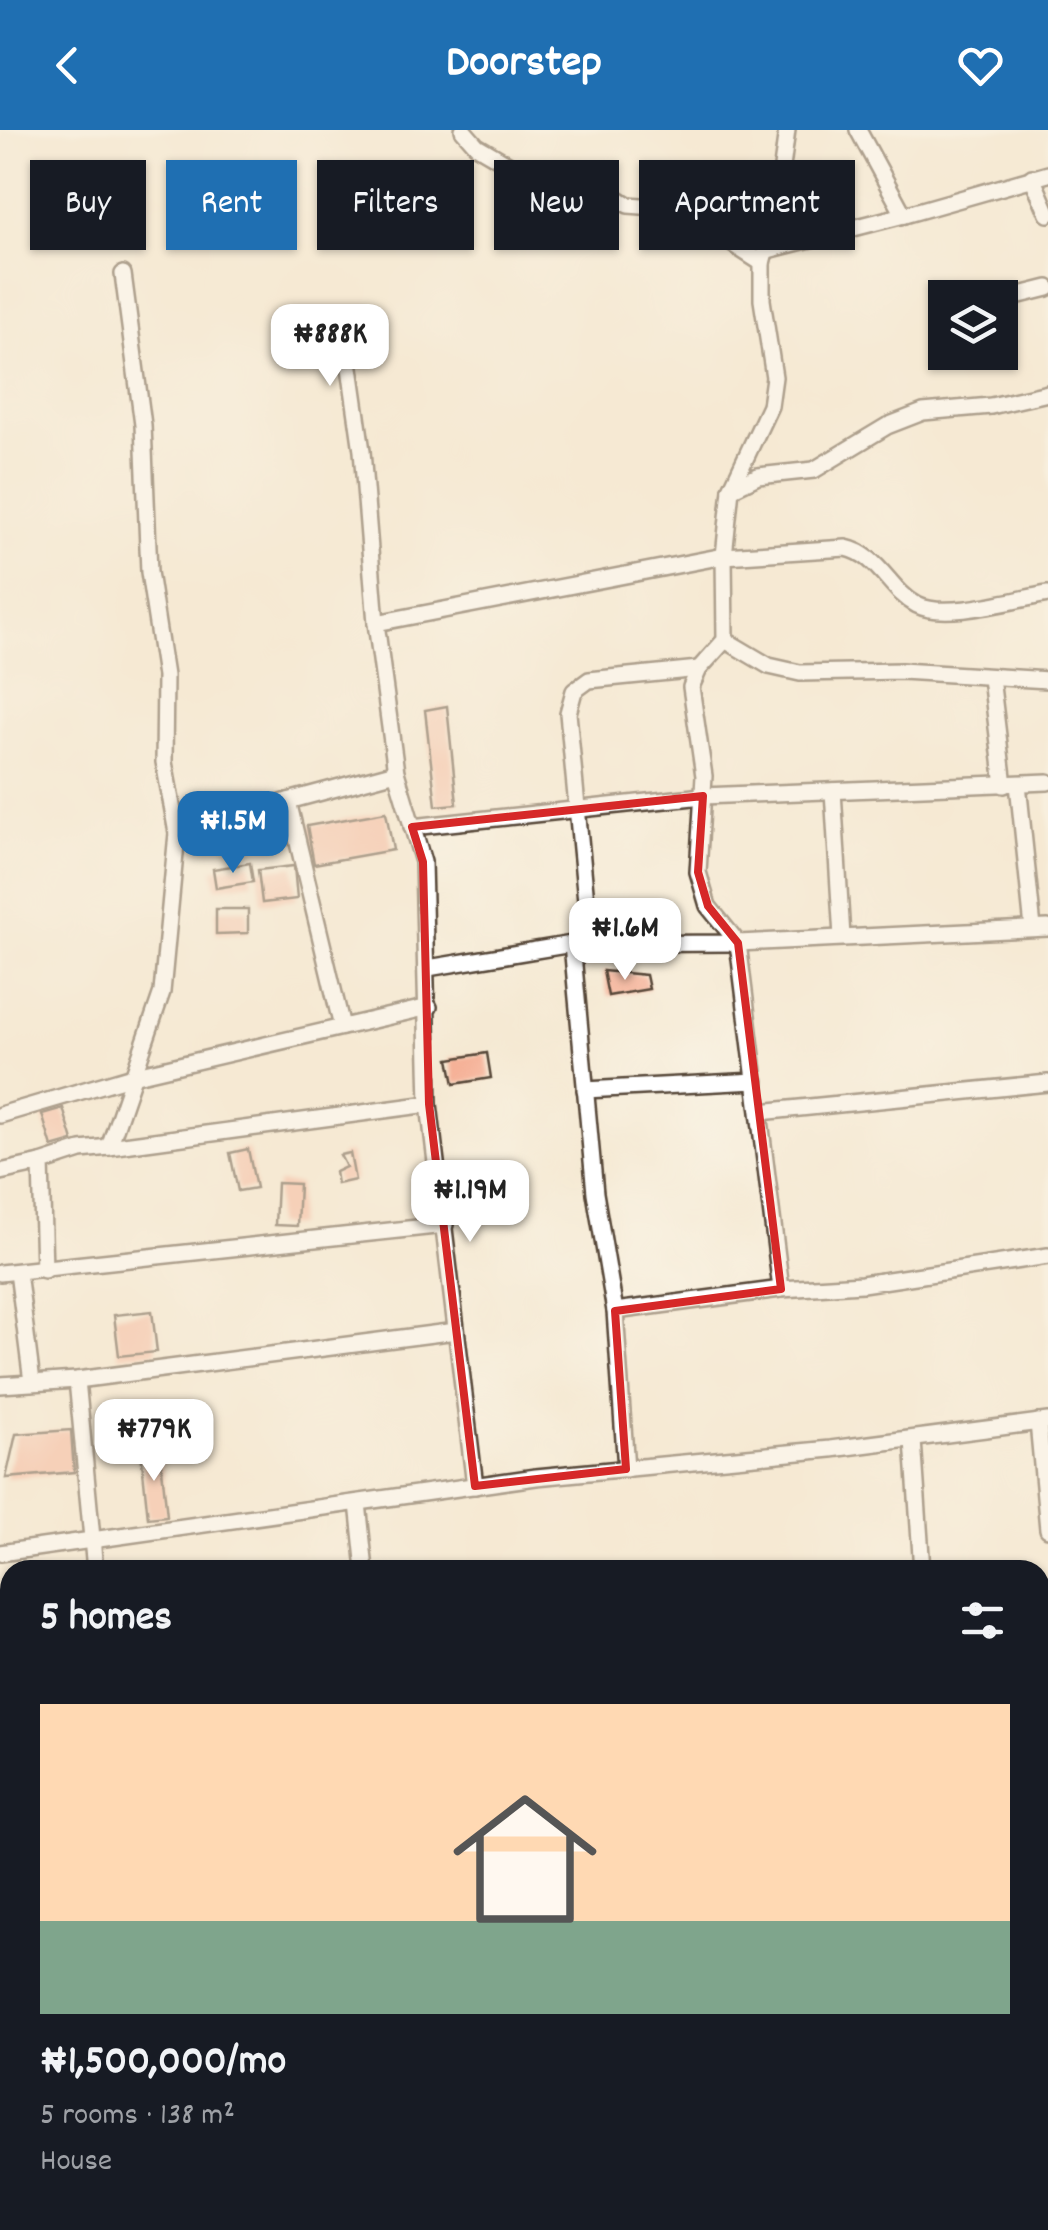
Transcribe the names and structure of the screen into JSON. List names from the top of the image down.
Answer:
{
  "page": {
    "header": "Doorstep",
    "chip": [
      "Buy",
      "Rent",
      "Filters",
      "New",
      "Apartment"
    ],
    "price": [
      "₦888K",
      "₦1.5M",
      "₦1.6M",
      "₦1.19M",
      "₦779K"
    ],
    "heading": "5 homes",
    "list": [
      {
        "name": "₦1,500,000/mo",
        "note": "5 rooms · 138 m² · House"
      }
    ]
  }
}
